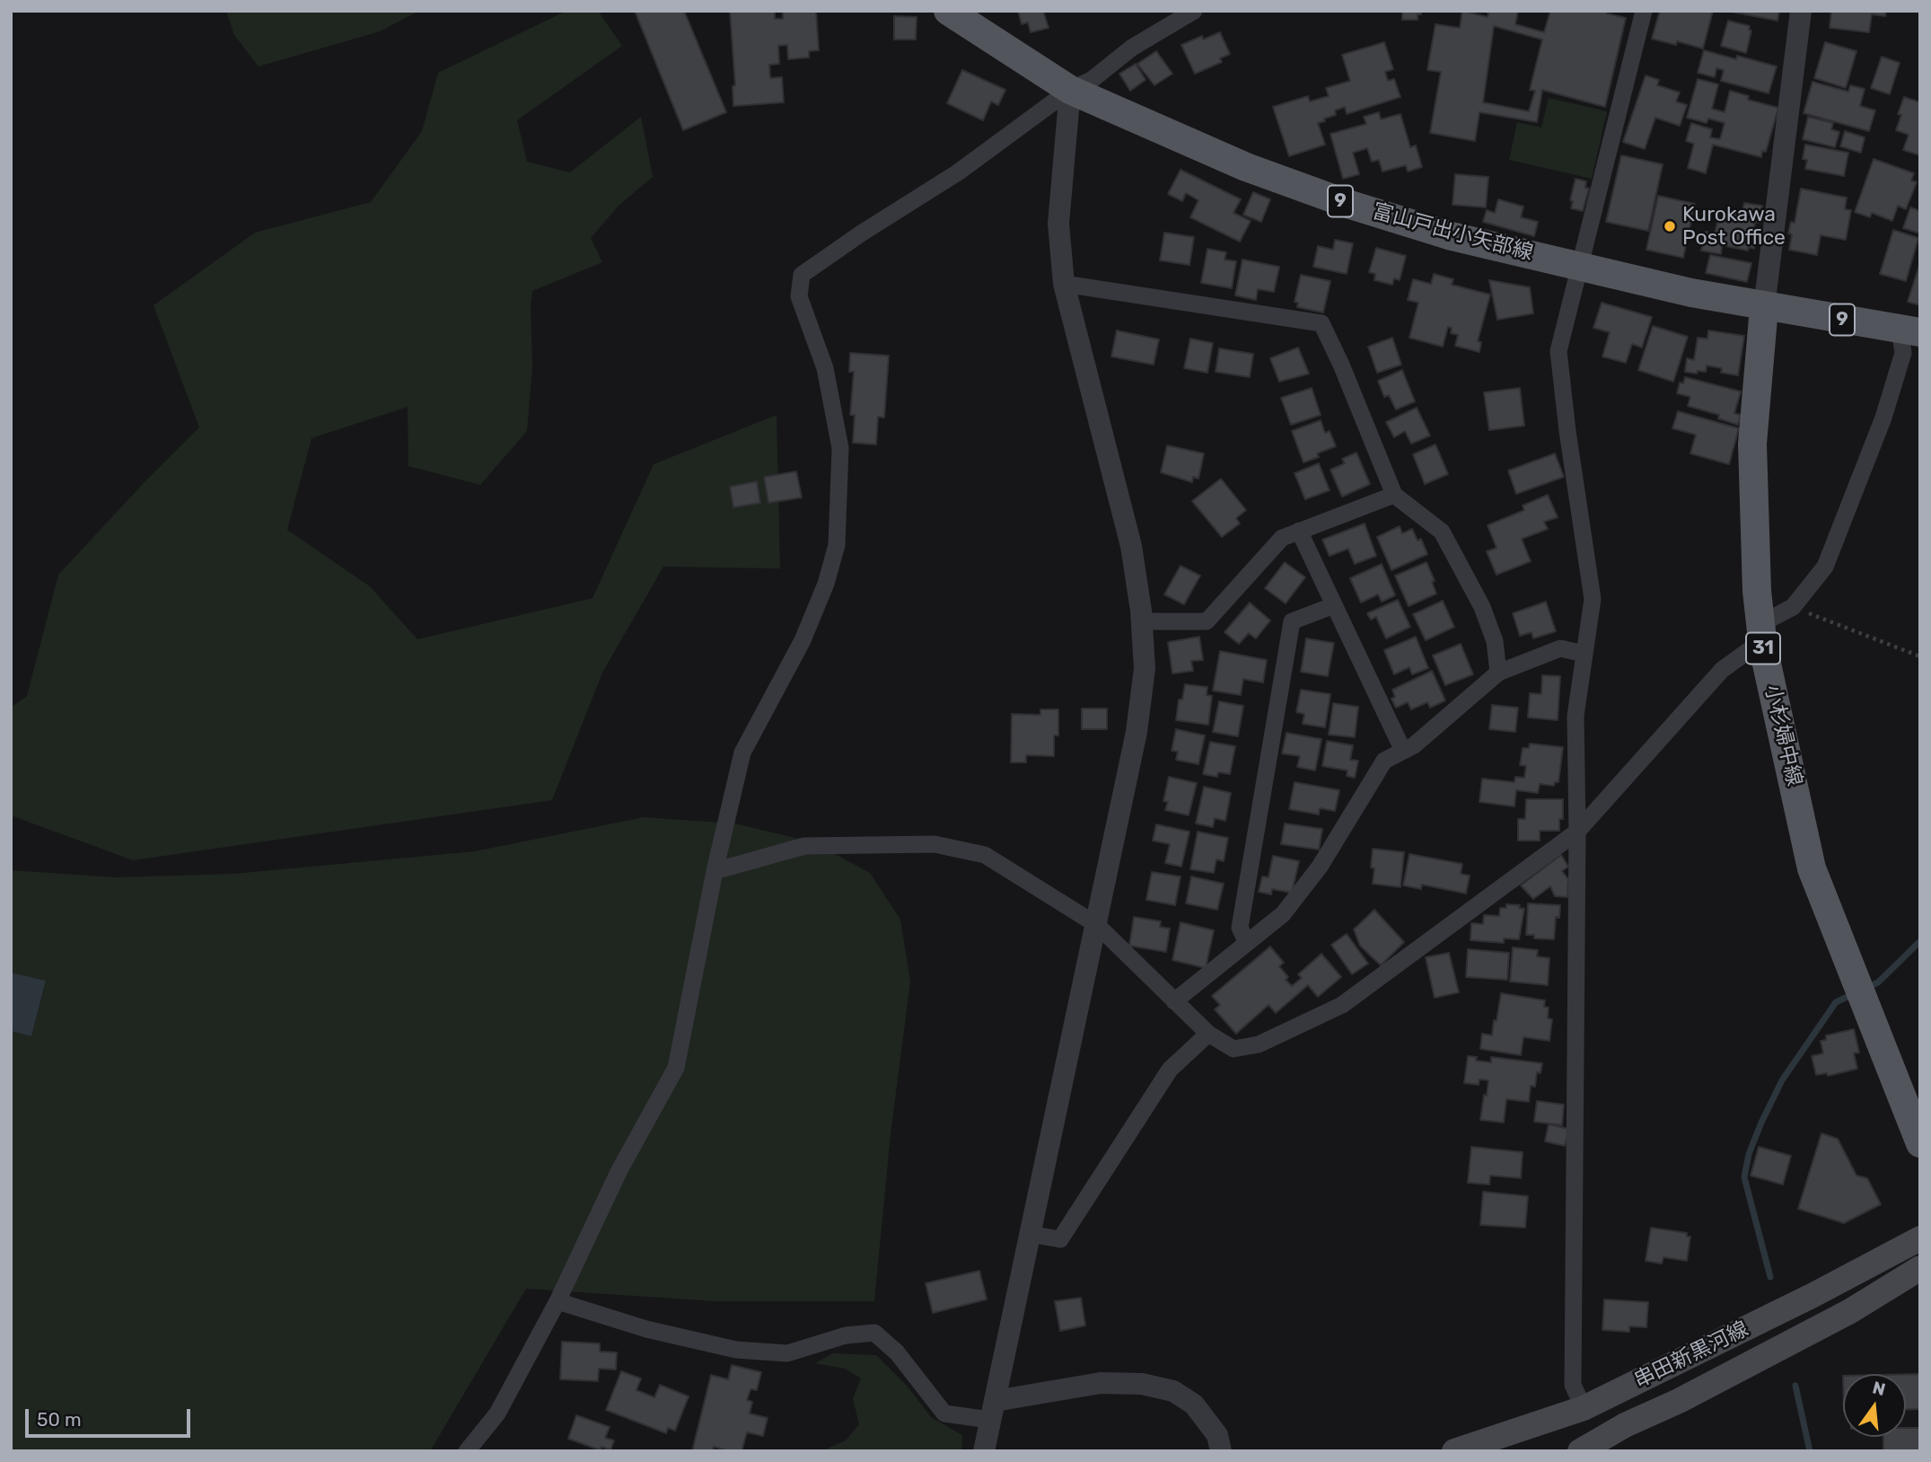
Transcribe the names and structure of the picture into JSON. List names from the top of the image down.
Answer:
{
  "streets": {
    "main road": [
      "9",
      "富山戸出小矢部線",
      "31",
      "小杉婦中線",
      "串田新黒河線"
    ]
  },
  "crossings": [
    ["富山戸出小矢部線", "小杉婦中線"]
  ],
  "places": ["Kurokawa Post Office"],
  "scale_bar": "50 m",
  "north": "top"
}
